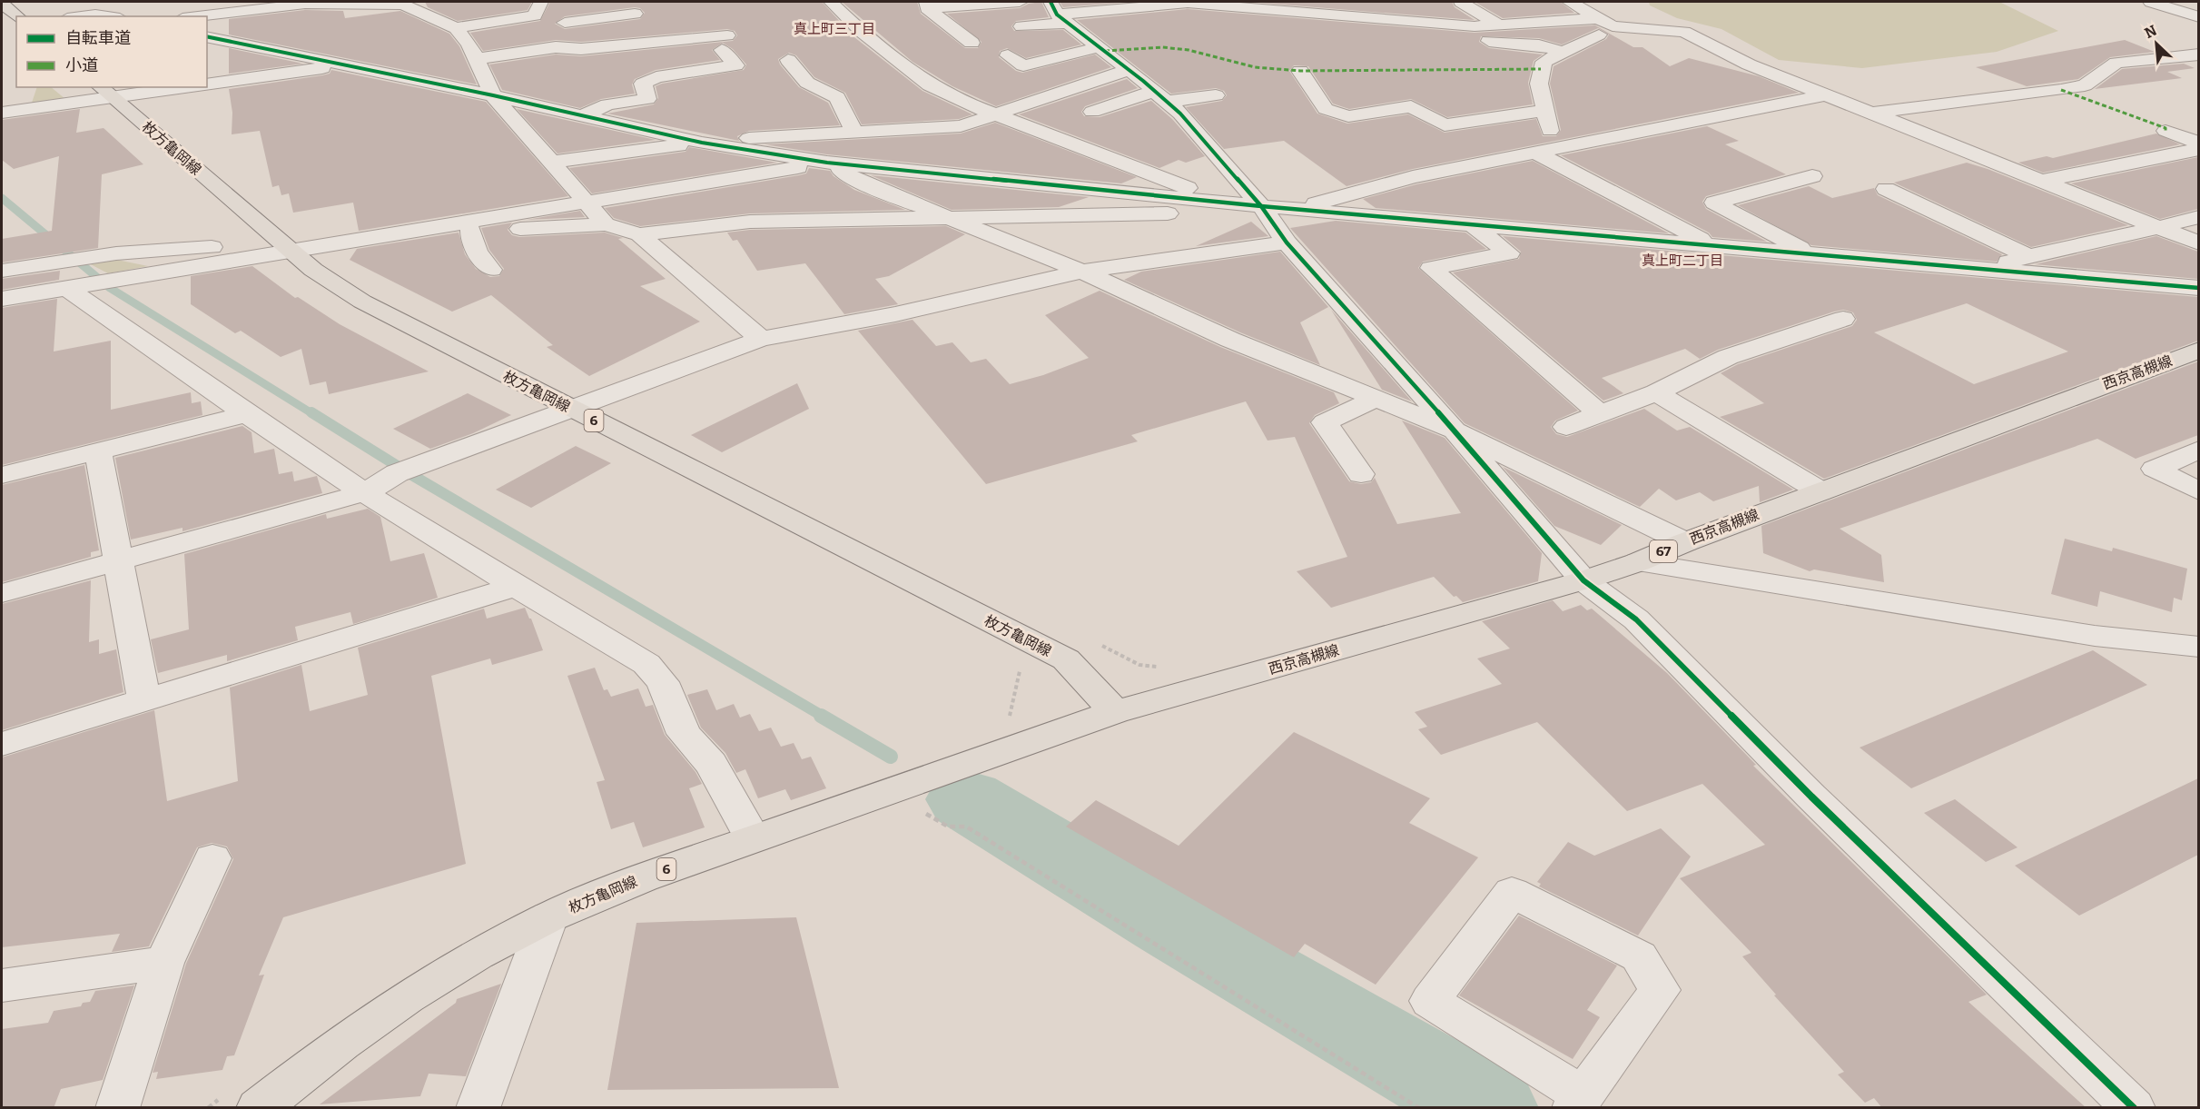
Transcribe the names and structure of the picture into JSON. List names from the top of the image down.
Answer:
{
  "streets": {
    "main road": [
      "枚方亀岡線",
      "西京高槻線",
      "6",
      "67"
    ]
  },
  "crossings": [
    ["枚方亀岡線", "西京高槻線"]
  ],
  "districts": ["真上町三丁目", "真上町二丁目"],
  "legend": ["自転車道", "小道"],
  "north": "top left"
}
